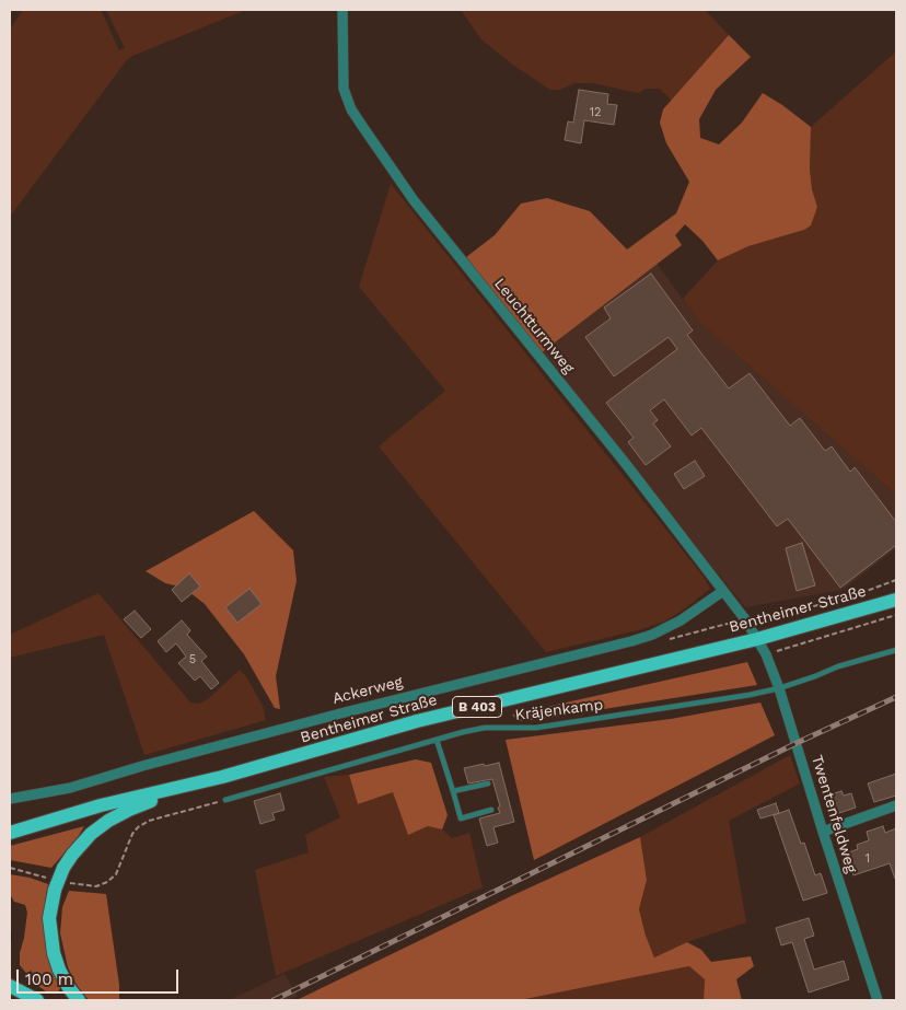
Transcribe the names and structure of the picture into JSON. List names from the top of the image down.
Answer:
{
  "streets": {
    "main road": ["Bentheimer Straße", "B 403"],
    "street": ["Leuchtturmweg", "Ackerweg", "Twentenfeldweg"],
    "lane": ["Kräjenkamp"]
  },
  "crossings": [
    ["Leuchtturmweg", "Bentheimer Straße"],
    ["Leuchtturmweg", "Ackerweg"],
    ["Leuchtturmweg", "Twentenfeldweg"],
    ["Bentheimer Straße", "Twentenfeldweg"],
    ["Kräjenkamp", "Twentenfeldweg"]
  ],
  "house_numbers": ["12", "5", "1"],
  "scale_bar": "100 m"
}
